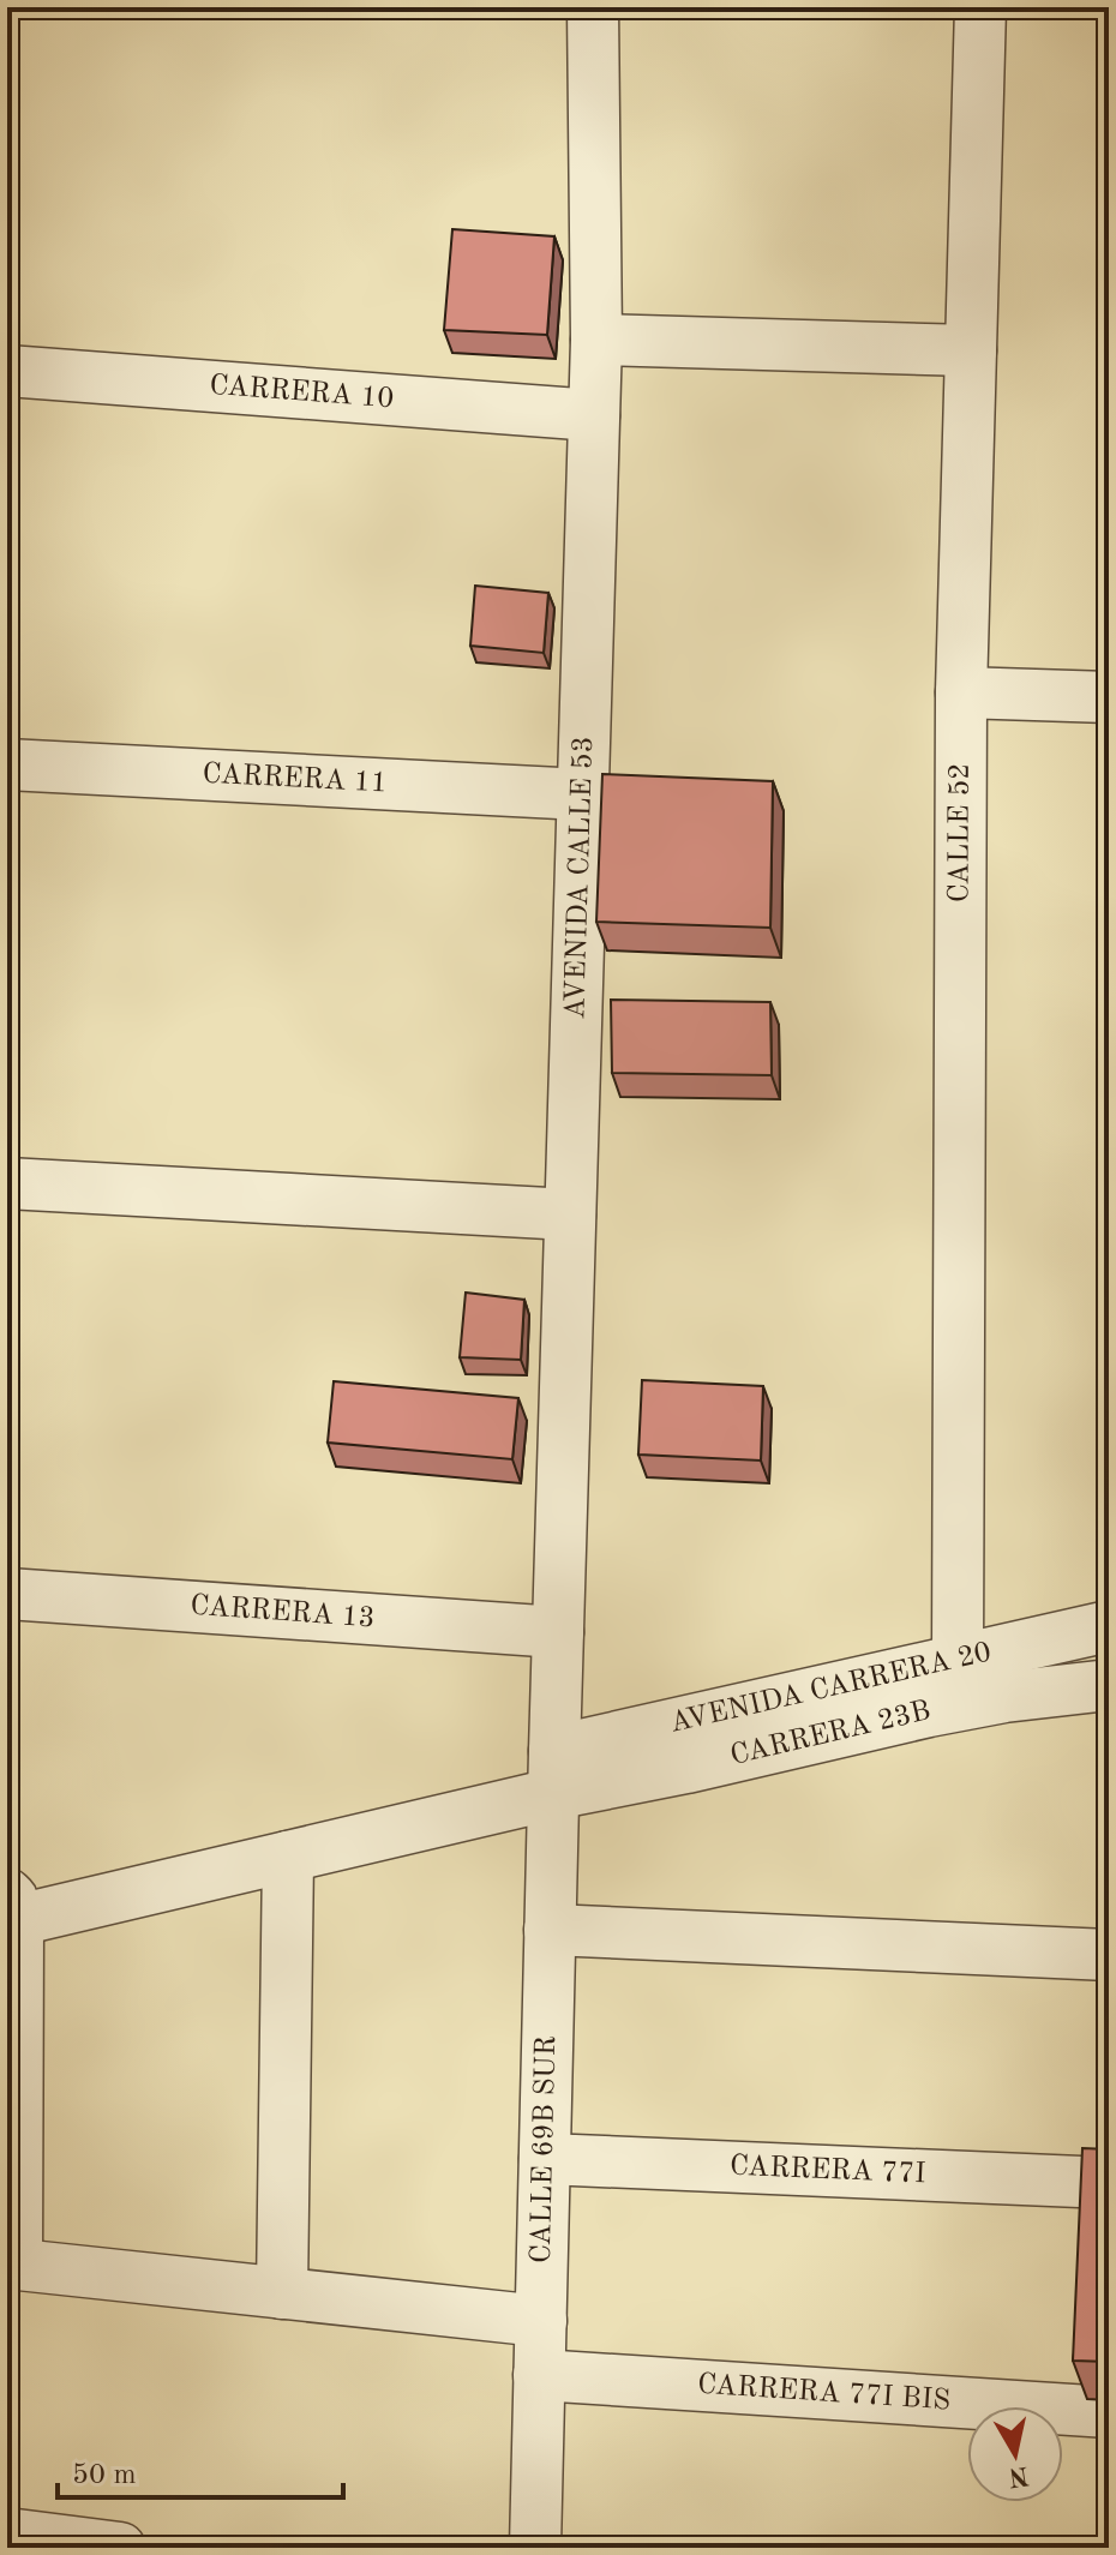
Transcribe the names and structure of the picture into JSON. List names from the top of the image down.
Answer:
{
  "streets": {
    "street": [
      "CARRERA 10",
      "CARRERA 11",
      "CALLE 52",
      "AVENIDA CALLE 53",
      "CARRERA 13",
      "AVENIDA CARRERA 20",
      "CARRERA 23B",
      "CALLE 69B SUR",
      "CARRERA 77I",
      "CARRERA 77I BIS"
    ]
  },
  "crossings": [
    ["CARRERA 10", "AVENIDA CALLE 53"],
    ["CARRERA 11", "AVENIDA CALLE 53"],
    ["CALLE 52", "AVENIDA CARRERA 20"],
    ["AVENIDA CALLE 53", "CARRERA 13"],
    ["AVENIDA CALLE 53", "AVENIDA CARRERA 20"],
    ["AVENIDA CALLE 53", "CARRERA 23B"],
    ["AVENIDA CALLE 53", "CALLE 69B SUR"],
    ["AVENIDA CARRERA 20", "CARRERA 23B"],
    ["AVENIDA CARRERA 20", "CALLE 69B SUR"],
    ["CARRERA 23B", "CALLE 69B SUR"],
    ["CALLE 69B SUR", "CARRERA 77I"],
    ["CALLE 69B SUR", "CARRERA 77I BIS"]
  ],
  "scale_bar": "50 m",
  "north": "bottom"
}
